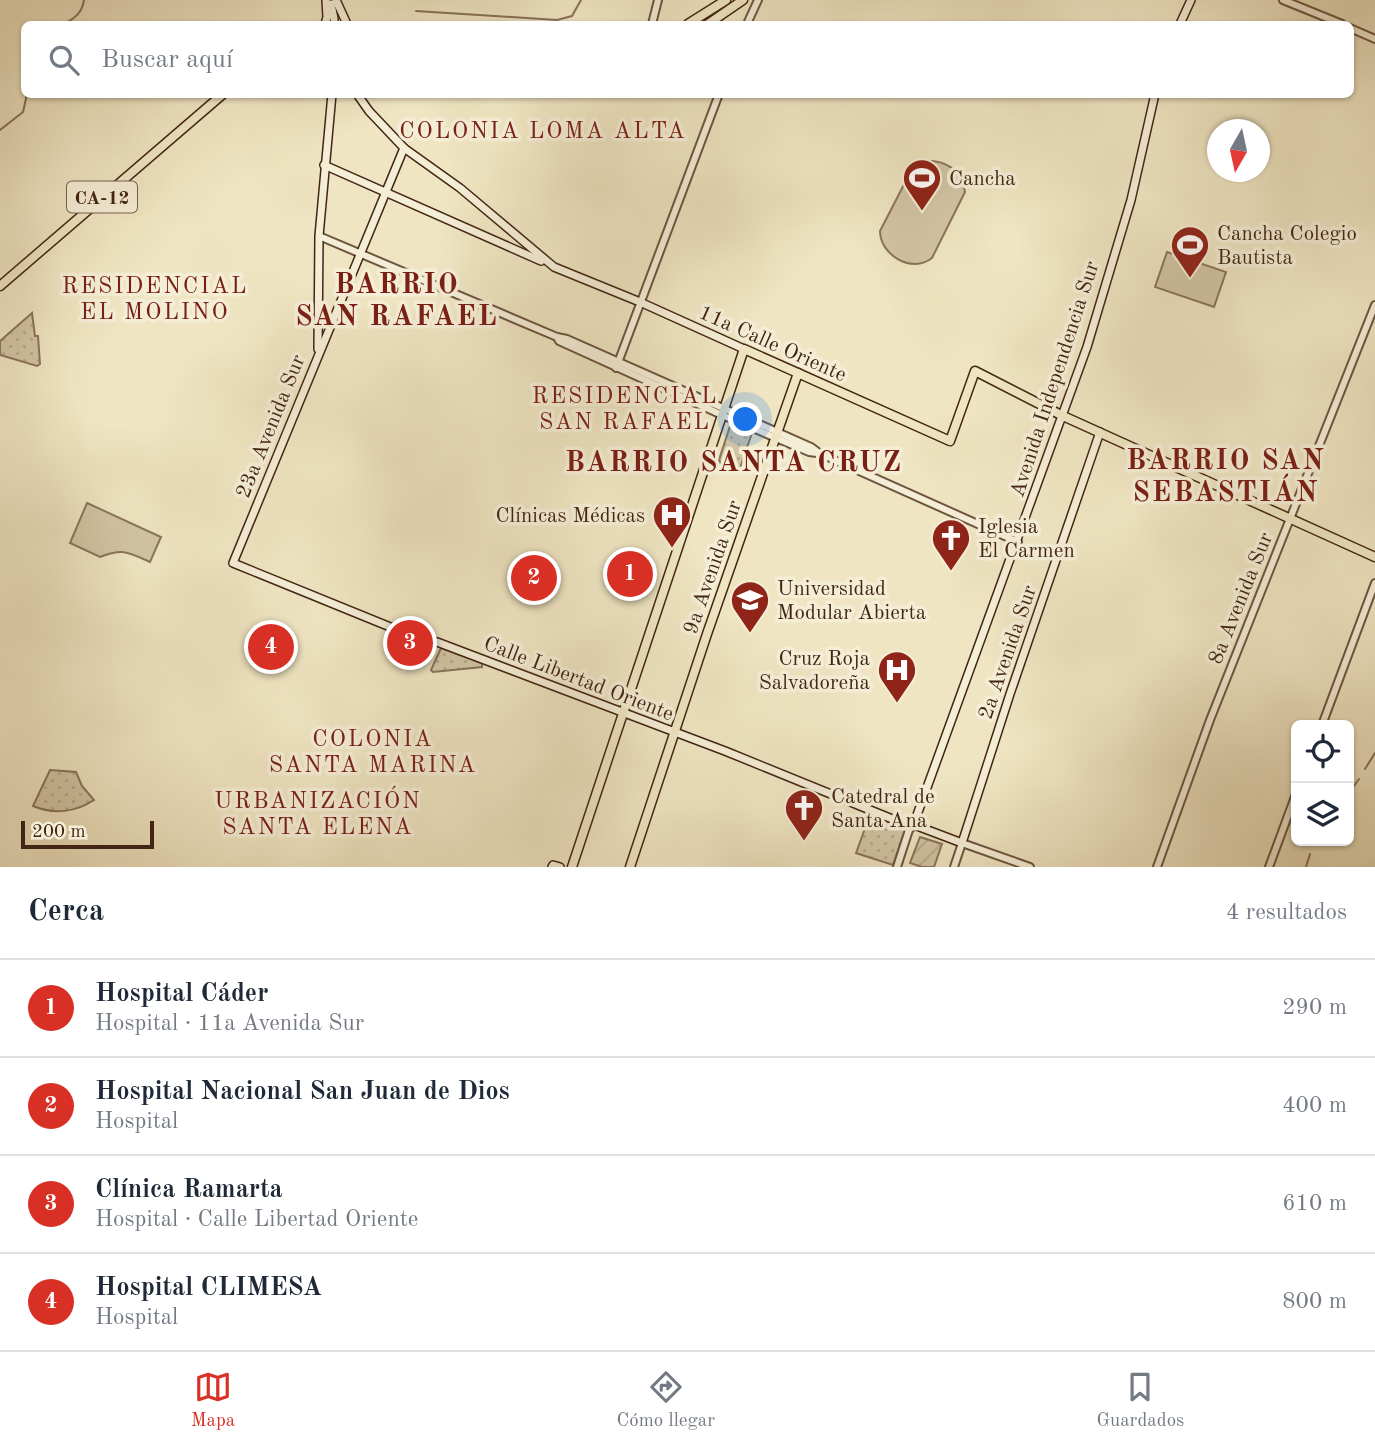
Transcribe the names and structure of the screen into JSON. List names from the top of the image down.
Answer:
{
  "streets": {
    "main road": [
      "CA-12",
      "11a Calle Oriente",
      "Avenida Independencia Sur",
      "23a Avenida Sur",
      "9a Avenida Sur",
      "2a Avenida Sur",
      "Calle Libertad Oriente"
    ],
    "street": ["8a Avenida Sur"]
  },
  "crossings": [
    ["11a Calle Oriente", "Avenida Independencia Sur"],
    ["11a Calle Oriente", "9a Avenida Sur"],
    ["Avenida Independencia Sur", "Calle Libertad Oriente"],
    ["23a Avenida Sur", "Calle Libertad Oriente"],
    ["9a Avenida Sur", "Calle Libertad Oriente"],
    ["2a Avenida Sur", "Calle Libertad Oriente"]
  ],
  "districts": [
    "COLONIA LOMA ALTA",
    "BARRIO SAN RAFAEL",
    "RESIDENCIAL EL MOLINO",
    "RESIDENCIAL SAN RAFAEL",
    "BARRIO SAN SEBASTIÁN",
    "BARRIO SANTA CRUZ",
    "COLONIA SANTA MARINA",
    "URBANIZACIÓN SANTA ELENA"
  ],
  "places": {
    "sports": ["Cancha", "Cancha Colegio Bautista"],
    "hospital": ["Clínicas Médicas", "Cruz Roja Salvadoreña"],
    "church": ["Iglesia El Carmen", "Catedral de Santa Ana"],
    "school or university": ["Universidad Modular Abierta"]
  },
  "scale_bar": "200 m",
  "north": "bottom",
  "page": {
    "search": "Buscar aquí",
    "pins": [
      "1",
      "2",
      "3",
      "4"
    ],
    "scale": "200 m",
    "heading": ["Cerca", "4 resultados"],
    "list": [
      {
        "mark": "1",
        "name": "Hospital Cáder",
        "note": "Hospital · 11a Avenida Sur",
        "value": "290 m"
      },
      {
        "mark": "2",
        "name": "Hospital Nacional San Juan de Dios",
        "note": "Hospital",
        "value": "400 m"
      },
      {
        "mark": "3",
        "name": "Clínica Ramarta",
        "note": "Hospital · Calle Libertad Oriente",
        "value": "610 m"
      },
      {
        "mark": "4",
        "name": "Hospital CLIMESA",
        "note": "Hospital",
        "value": "800 m"
      }
    ],
    "nav": ["Mapa", "Cómo llegar", "Guardados"]
  }
}
